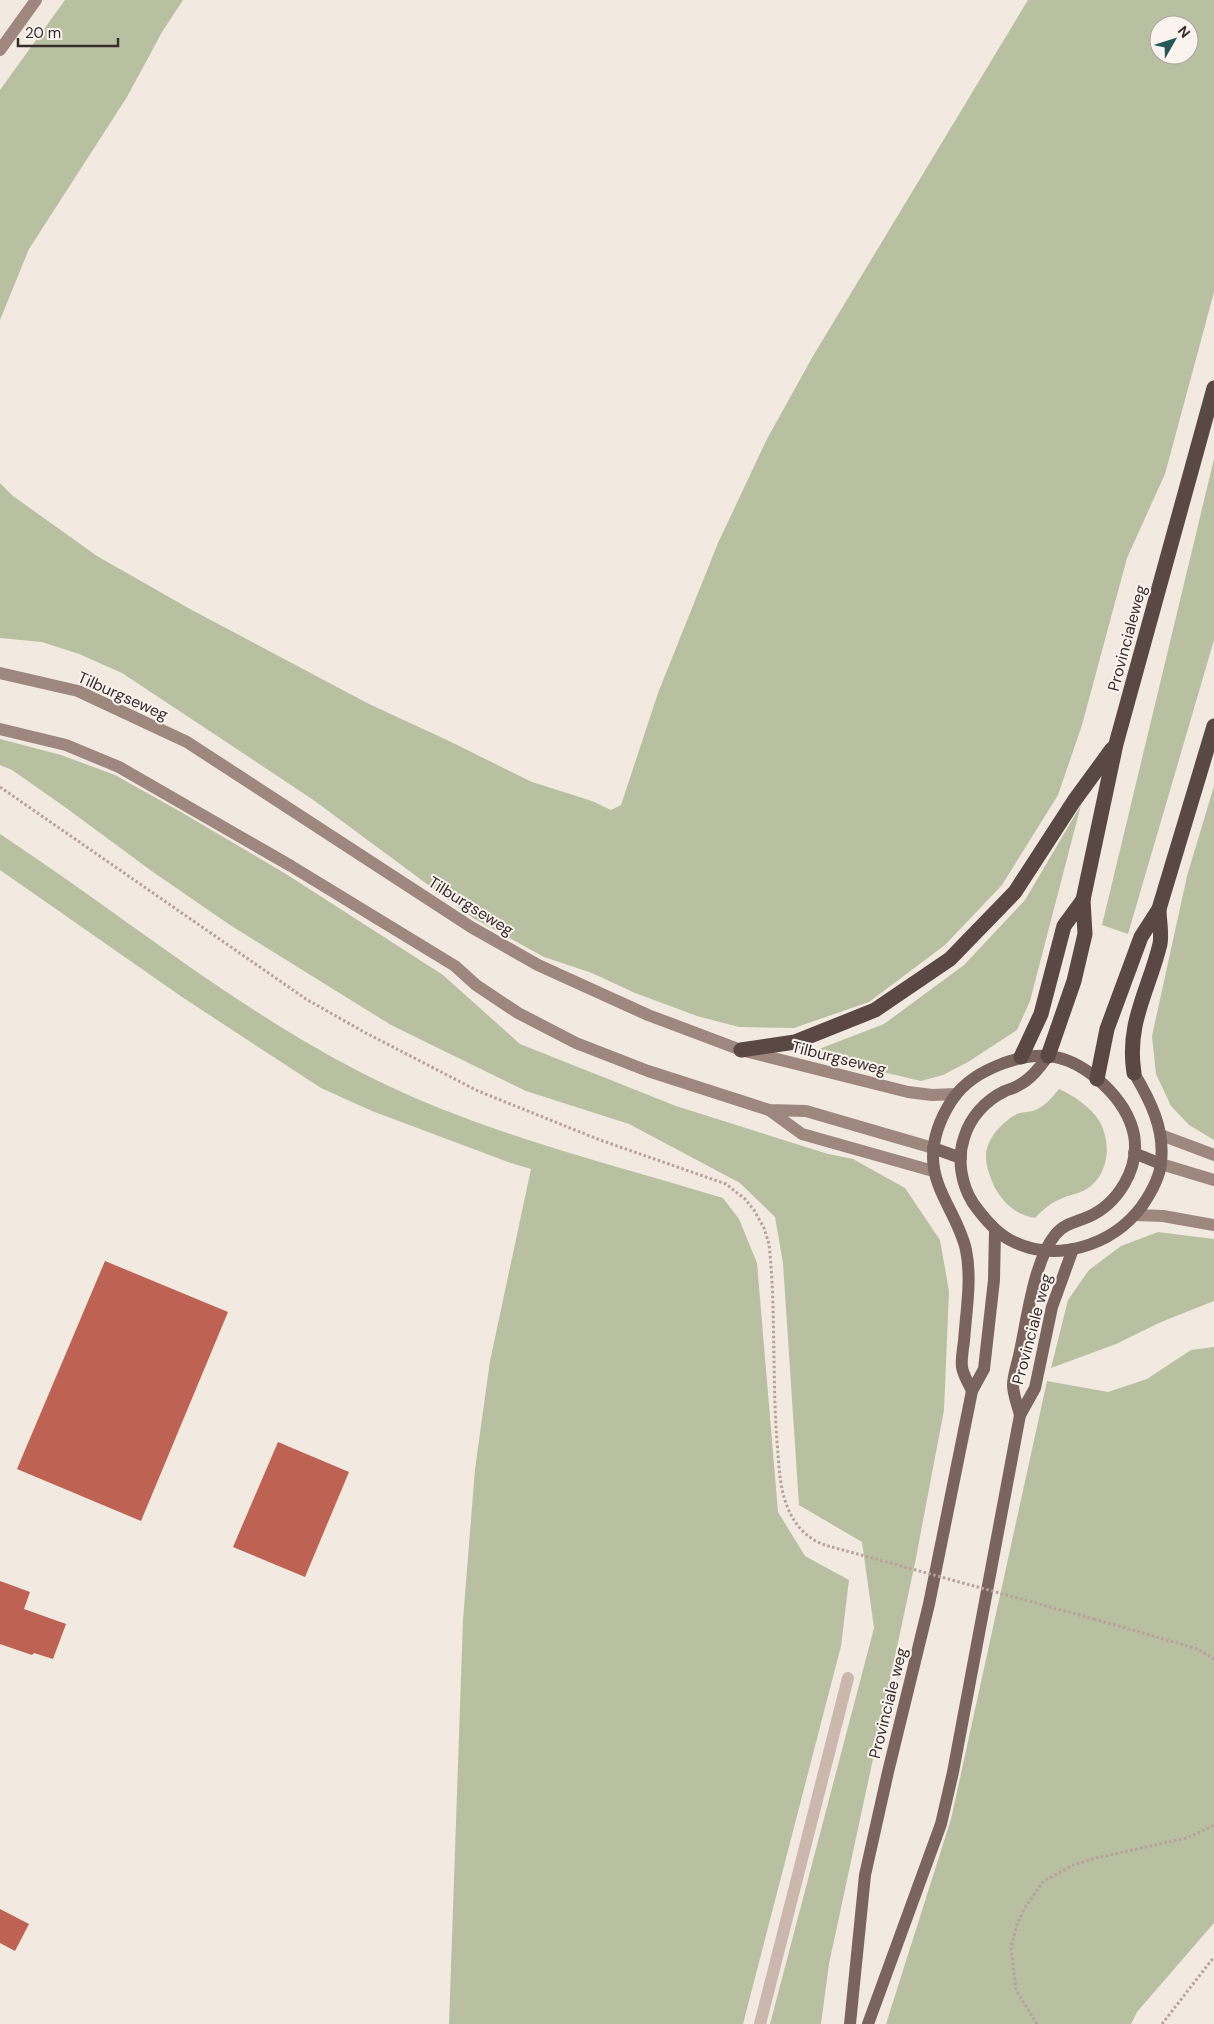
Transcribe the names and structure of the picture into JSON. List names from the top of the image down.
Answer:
{
  "streets": {
    "highway": ["Provincialeweg"],
    "main road": ["Provinciale weg"],
    "street": ["Tilburgseweg"]
  },
  "crossings": [
    ["Provincialeweg", "Provinciale weg"]
  ],
  "scale_bar": "20 m",
  "north": "top right"
}
